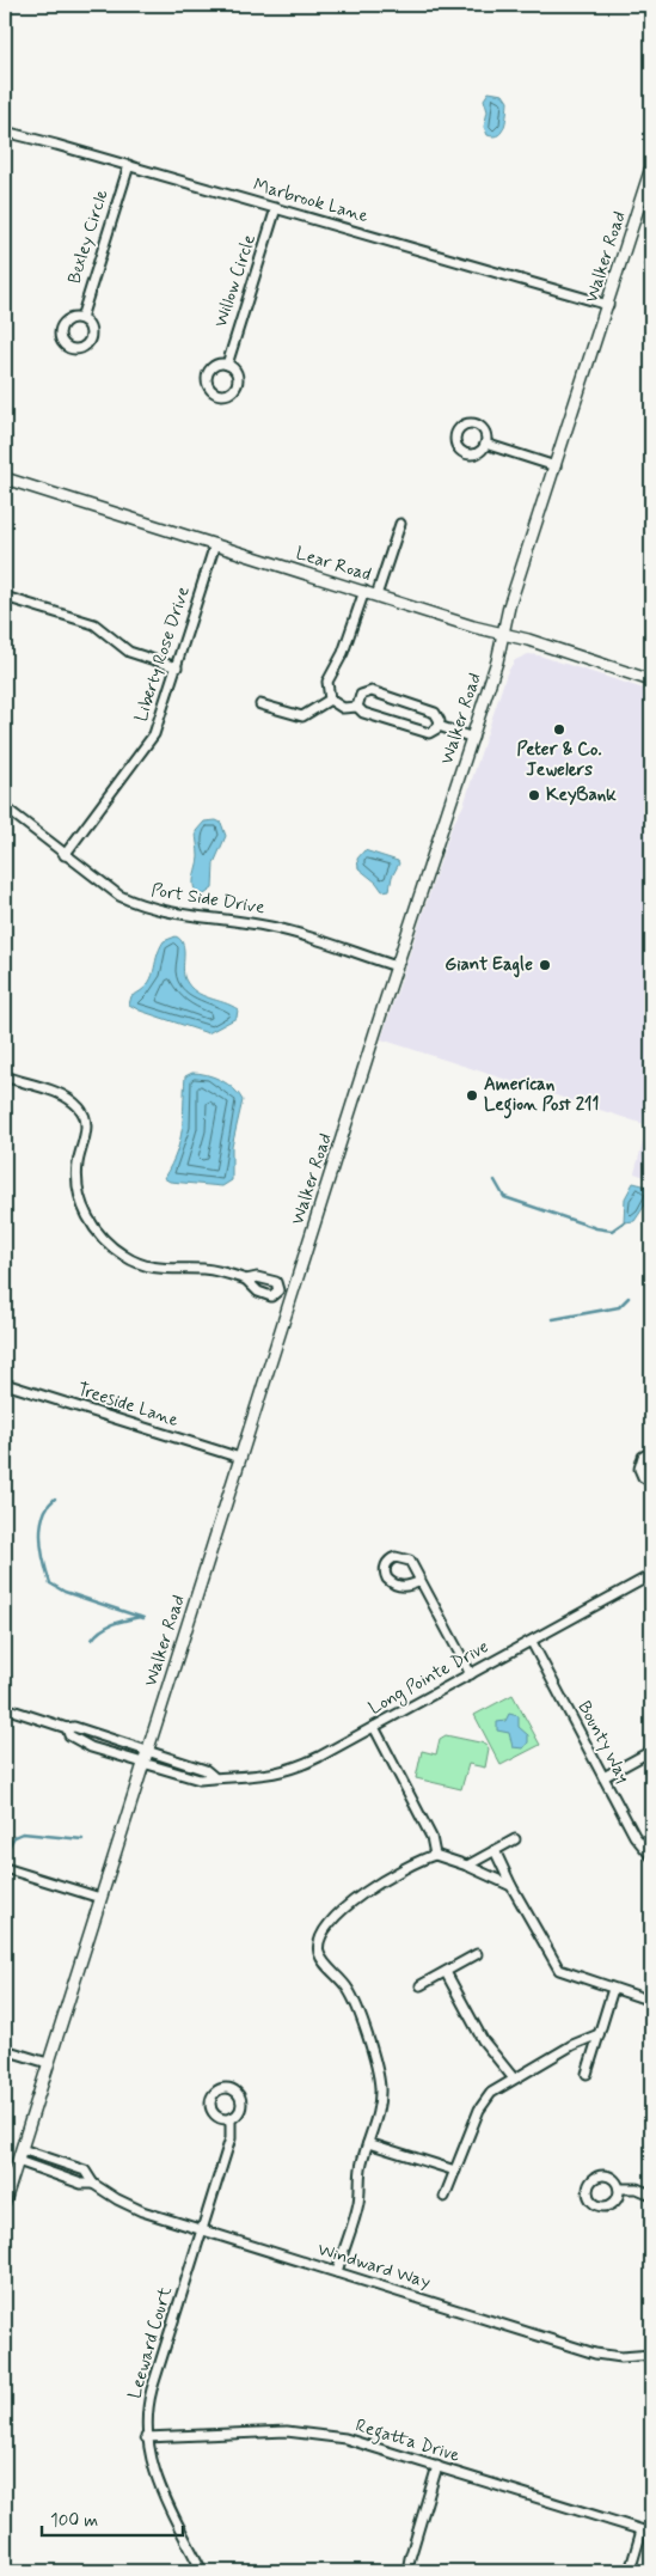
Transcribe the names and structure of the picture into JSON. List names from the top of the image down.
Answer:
{
  "streets": {
    "street": [
      "Marbrook Lane",
      "Bexley Circle",
      "Walker Road",
      "Willow Circle",
      "Lear Road",
      "Liberty Rose Drive",
      "Port Side Drive",
      "Treeside Lane",
      "Long Pointe Drive",
      "Bounty Way",
      "Windward Way",
      "Leeward Court",
      "Regatta Drive"
    ]
  },
  "crossings": [
    ["Marbrook Lane", "Bexley Circle"],
    ["Marbrook Lane", "Walker Road"],
    ["Marbrook Lane", "Willow Circle"],
    ["Walker Road", "Lear Road"],
    ["Walker Road", "Port Side Drive"],
    ["Walker Road", "Treeside Lane"],
    ["Walker Road", "Long Pointe Drive"],
    ["Walker Road", "Windward Way"],
    ["Lear Road", "Liberty Rose Drive"],
    ["Liberty Rose Drive", "Port Side Drive"],
    ["Long Pointe Drive", "Bounty Way"],
    ["Windward Way", "Leeward Court"],
    ["Leeward Court", "Regatta Drive"]
  ],
  "places": [
    "Peter & Co. Jewelers",
    "KeyBank",
    "Giant Eagle",
    "American Legion Post 211"
  ],
  "scale_bar": "100 m"
}
